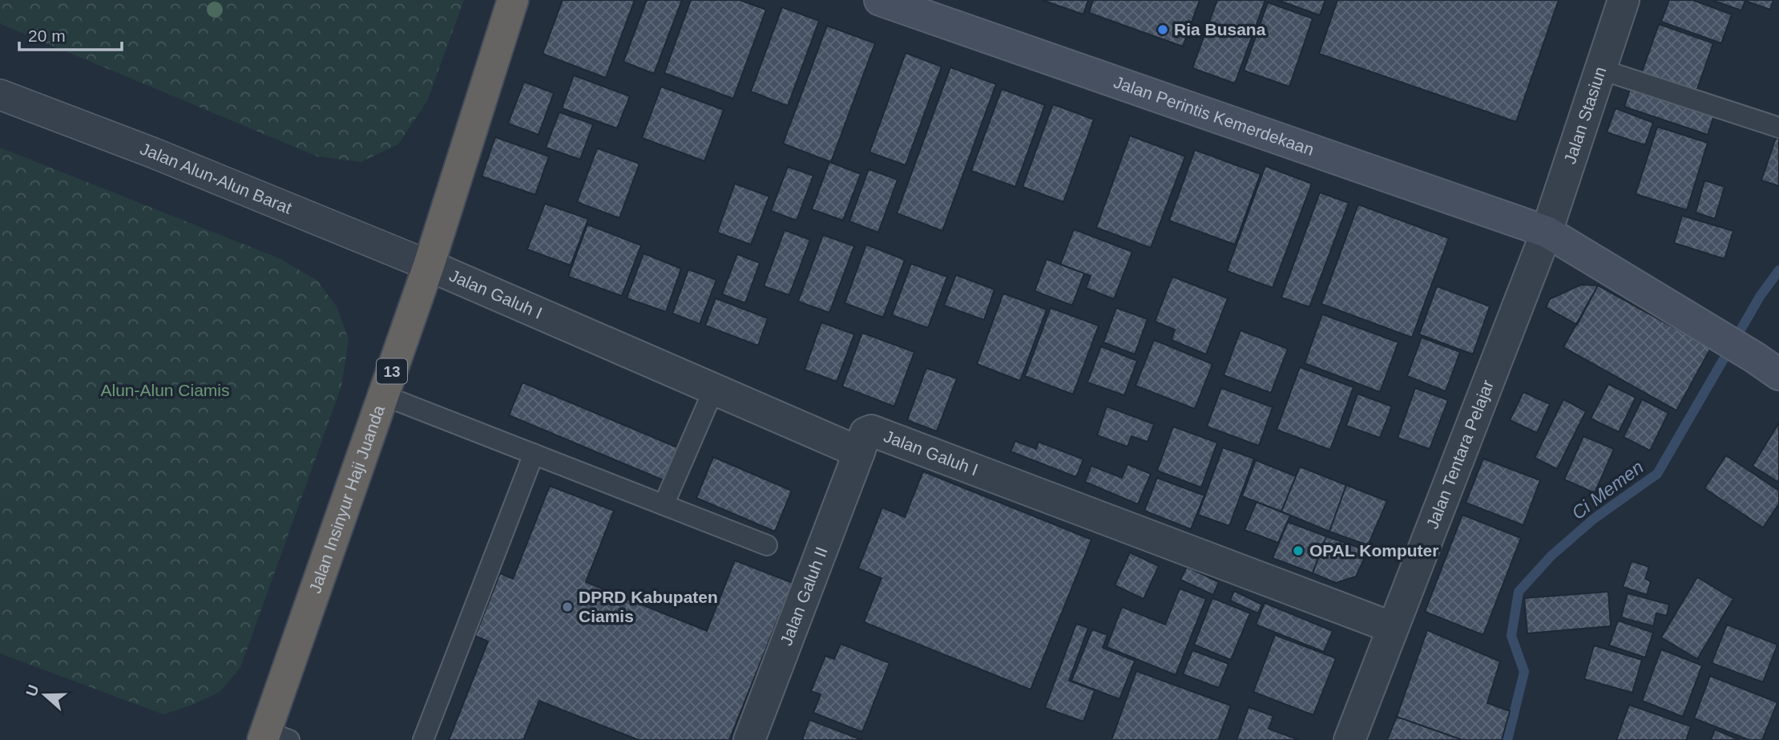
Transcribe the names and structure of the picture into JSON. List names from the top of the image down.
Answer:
{
  "streets": {
    "highway": ["13", "Jalan Insinyur Haji Juanda"],
    "main road": ["Jalan Perintis Kemerdekaan"],
    "street": [
      "Jalan Stasiun",
      "Jalan Alun-Alun Barat",
      "Jalan Galuh I",
      "Jalan Tentara Pelajar",
      "Jalan Galuh II"
    ]
  },
  "crossings": [
    ["Jalan Perintis Kemerdekaan", "Jalan Stasiun"],
    ["Jalan Perintis Kemerdekaan", "Jalan Tentara Pelajar"],
    ["Jalan Stasiun", "Jalan Tentara Pelajar"],
    ["Jalan Alun-Alun Barat", "Jalan Galuh I"],
    ["Jalan Alun-Alun Barat", "Jalan Insinyur Haji Juanda"],
    ["Jalan Galuh I", "Jalan Tentara Pelajar"],
    ["Jalan Galuh I", "Jalan Insinyur Haji Juanda"],
    ["Jalan Galuh I", "Jalan Galuh II"]
  ],
  "water": ["Ci Memen"],
  "parks": ["Alun-Alun Ciamis"],
  "places": ["Ria Busana", "OPAL Komputer", "DPRD Kabupaten Ciamis"],
  "scale_bar": "20 m",
  "north": "left"
}
